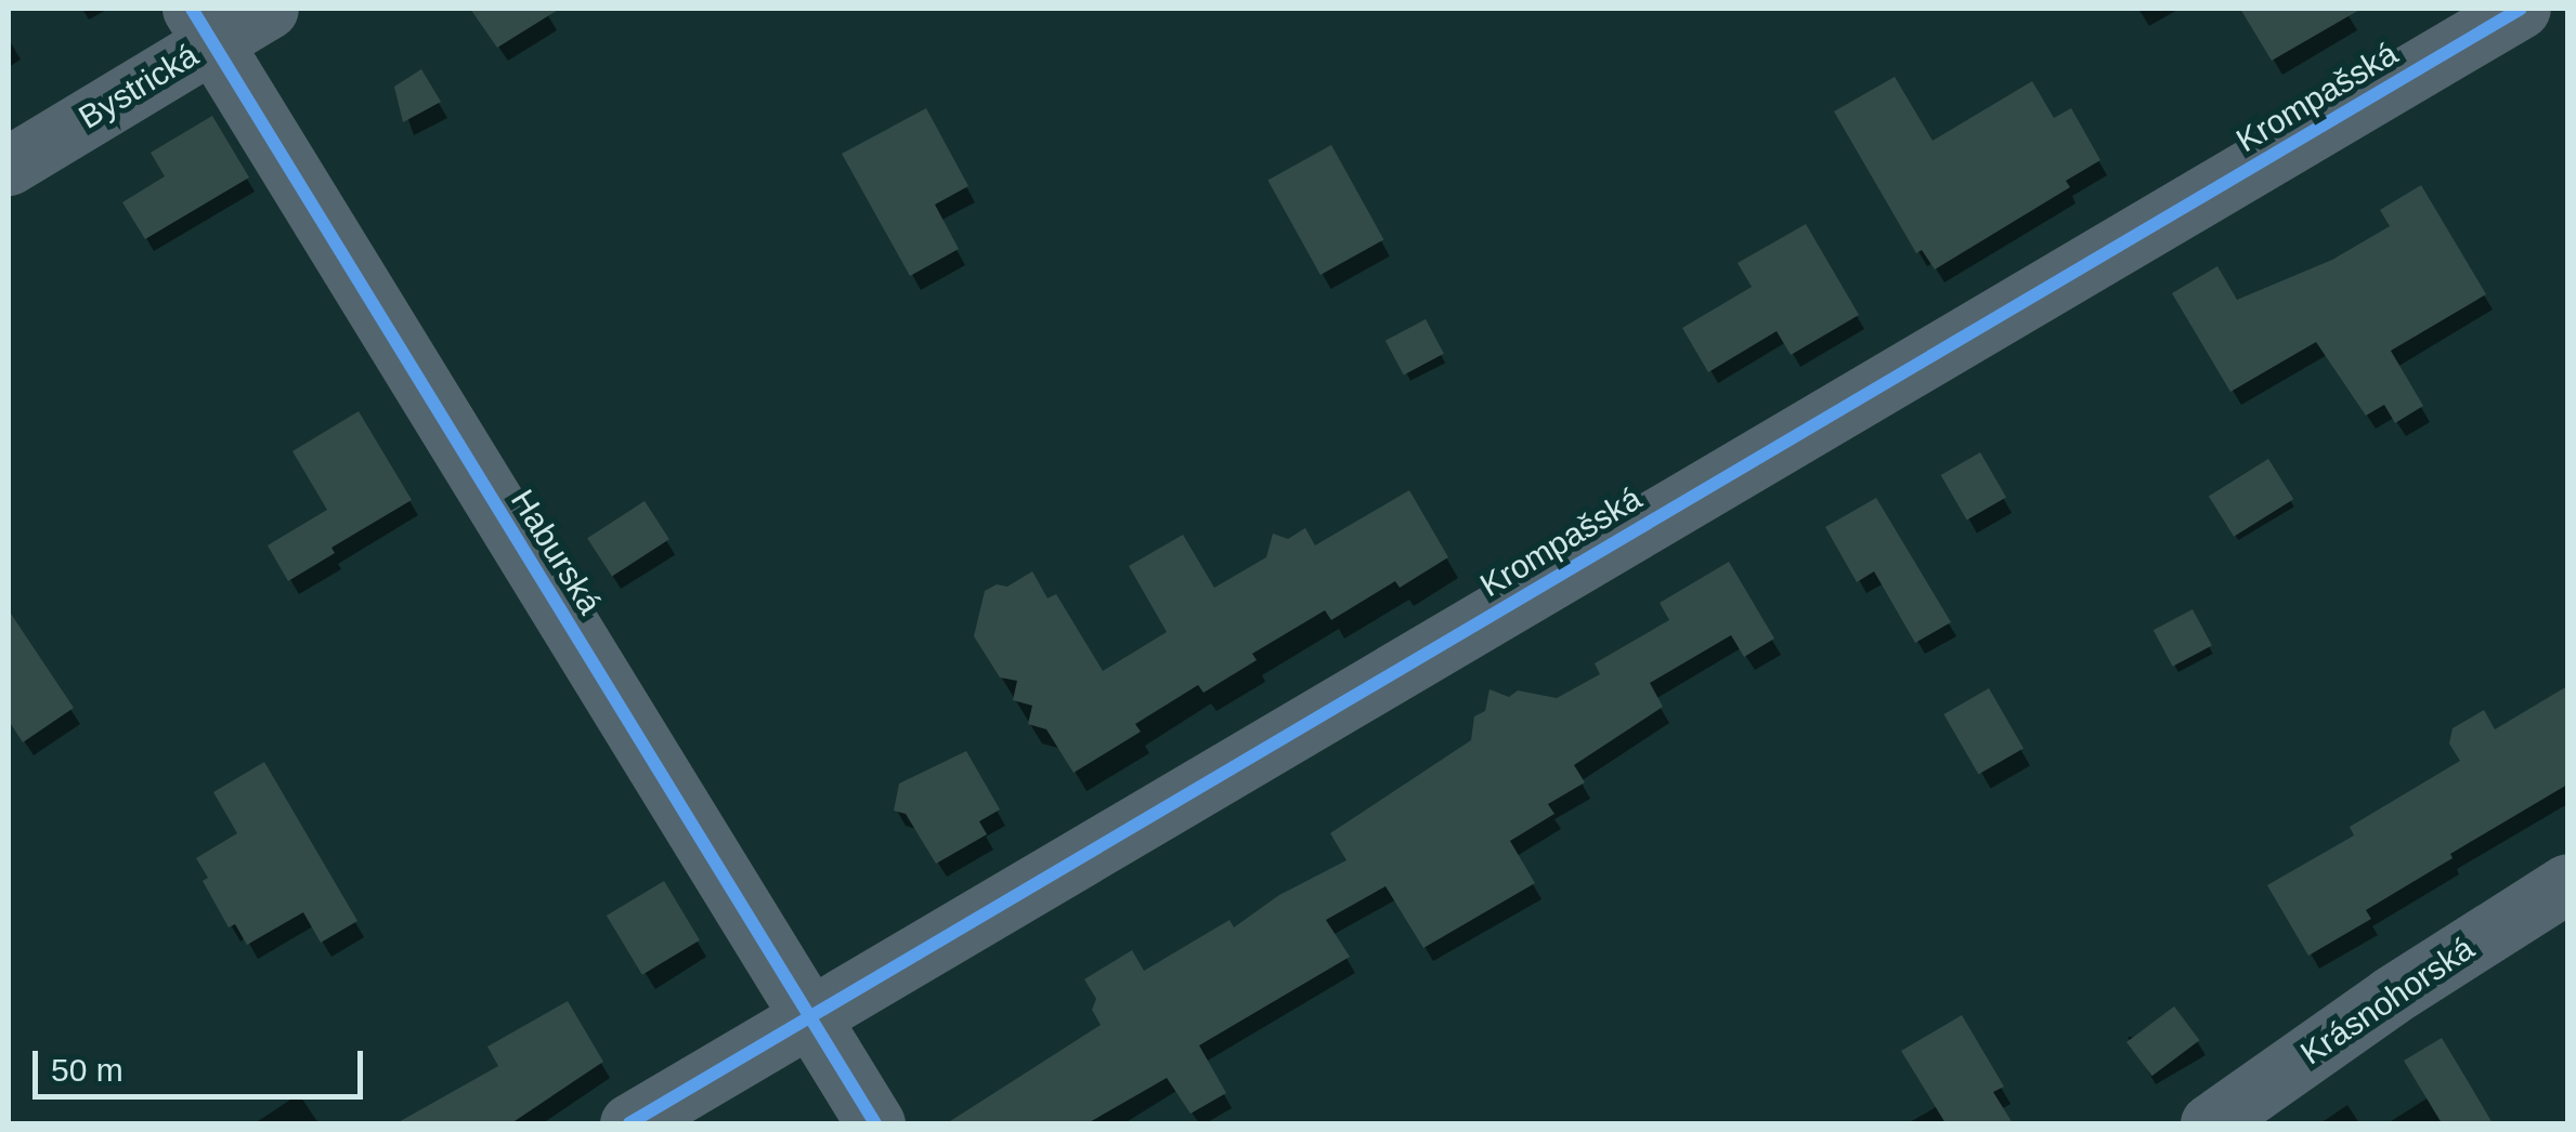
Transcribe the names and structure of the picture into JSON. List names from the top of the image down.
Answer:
{
  "streets": {
    "street": [
      "Bystrická",
      "Krompašská",
      "Haburská",
      "Krásnohorská"
    ]
  },
  "crossings": [
    ["Bystrická", "Haburská"],
    ["Krompašská", "Haburská"]
  ],
  "scale_bar": "50 m"
}
